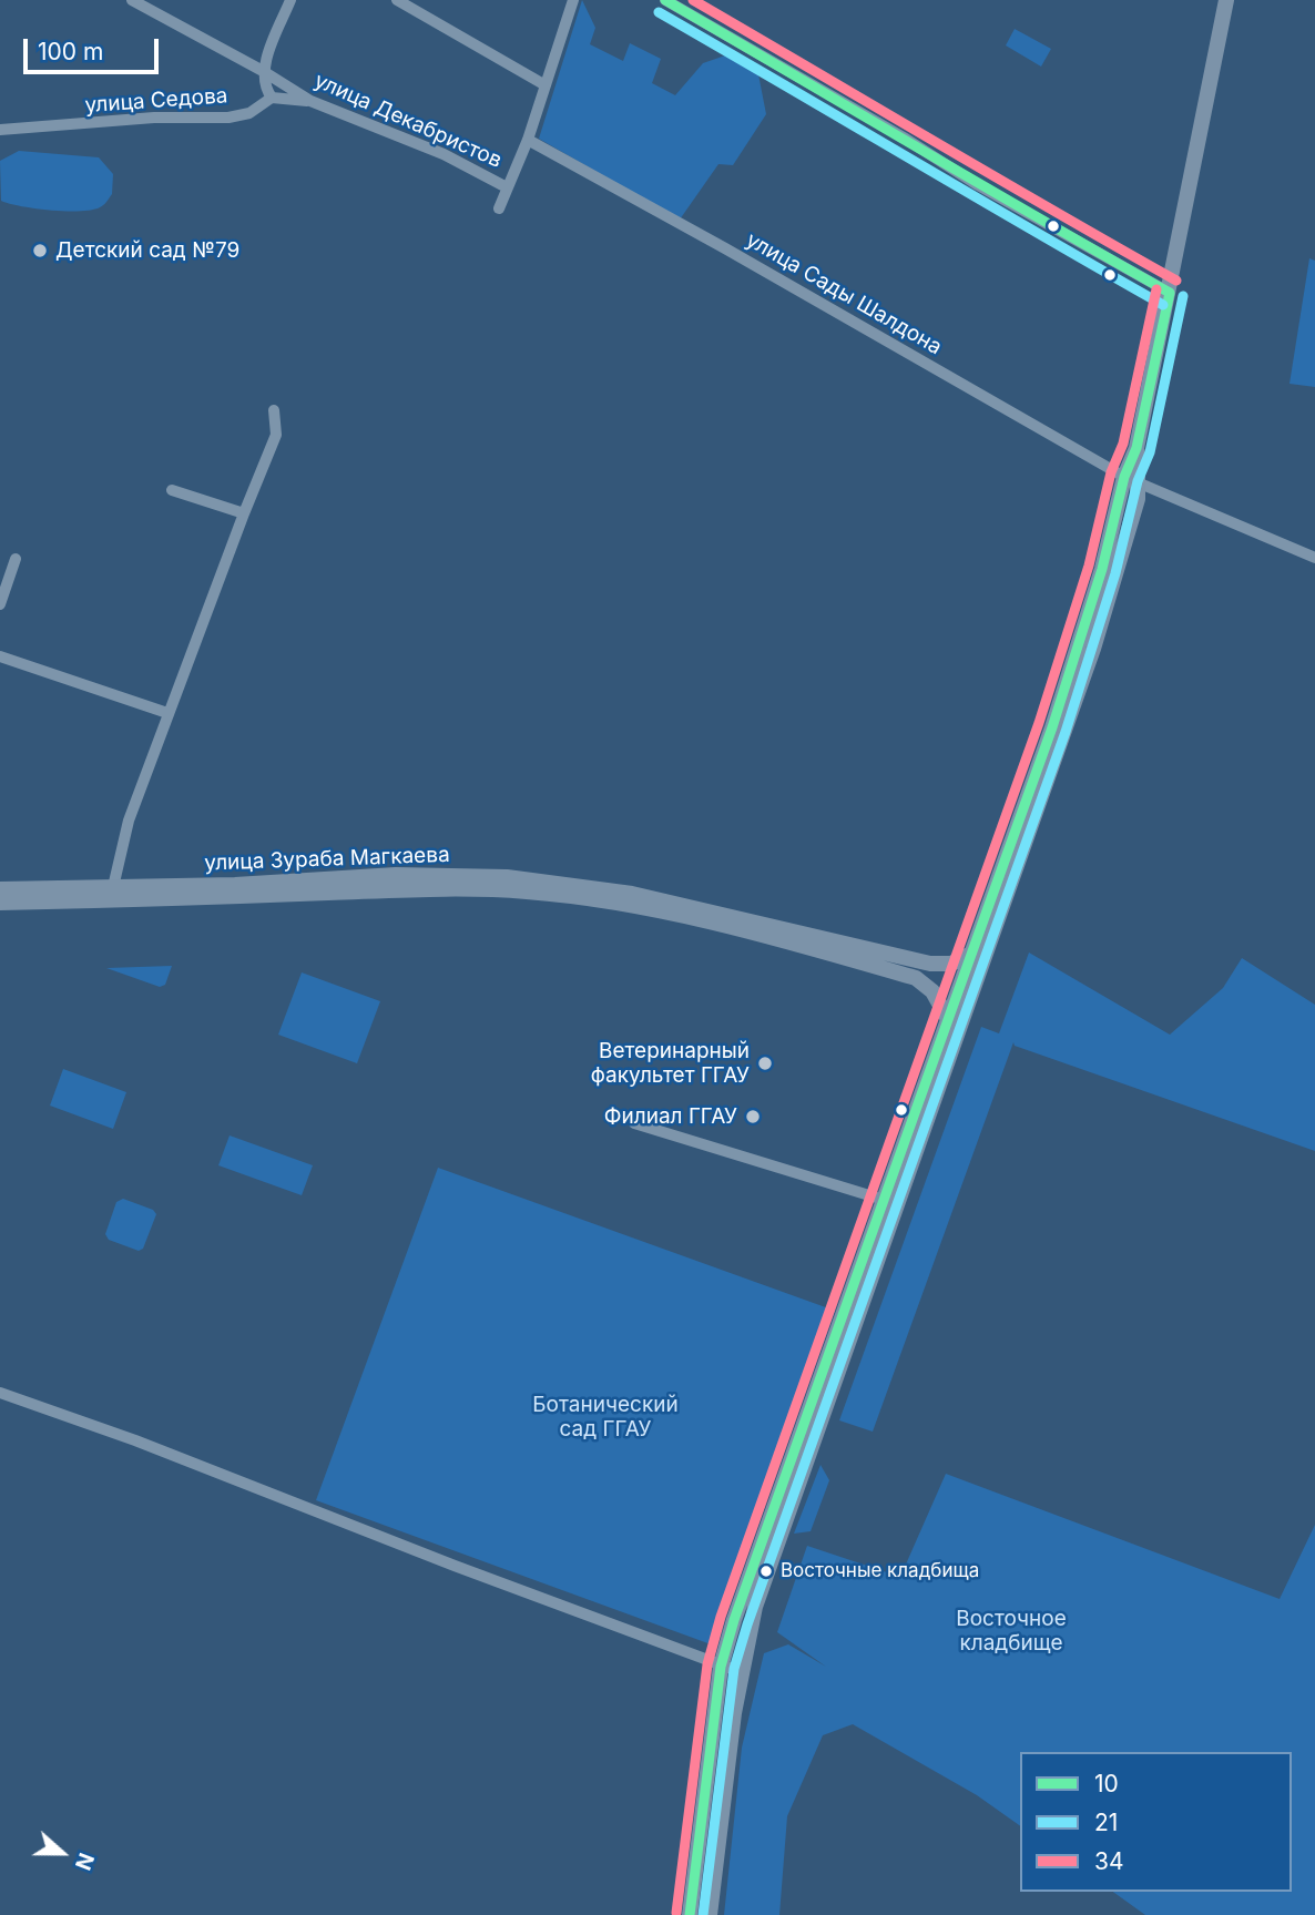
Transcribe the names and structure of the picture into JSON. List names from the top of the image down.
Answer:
{
  "streets": {
    "main road": ["улица Зураба Магкаева"],
    "street": ["улица Седова", "улица Декабристов", "улица Сады Шалдона"]
  },
  "parks": ["Ботанический сад ГГАУ", "Восточное кладбище"],
  "places": [
    "Детский сад №79",
    "Ветеринарный факультет ГГАУ",
    "Филиал ГГАУ",
    "Восточные кладбища"
  ],
  "lines": ["transit line 10", "transit line 34", "transit line 21"],
  "legend": ["10", "21", "34"],
  "scale_bar": "100 m",
  "north": "right"
}
